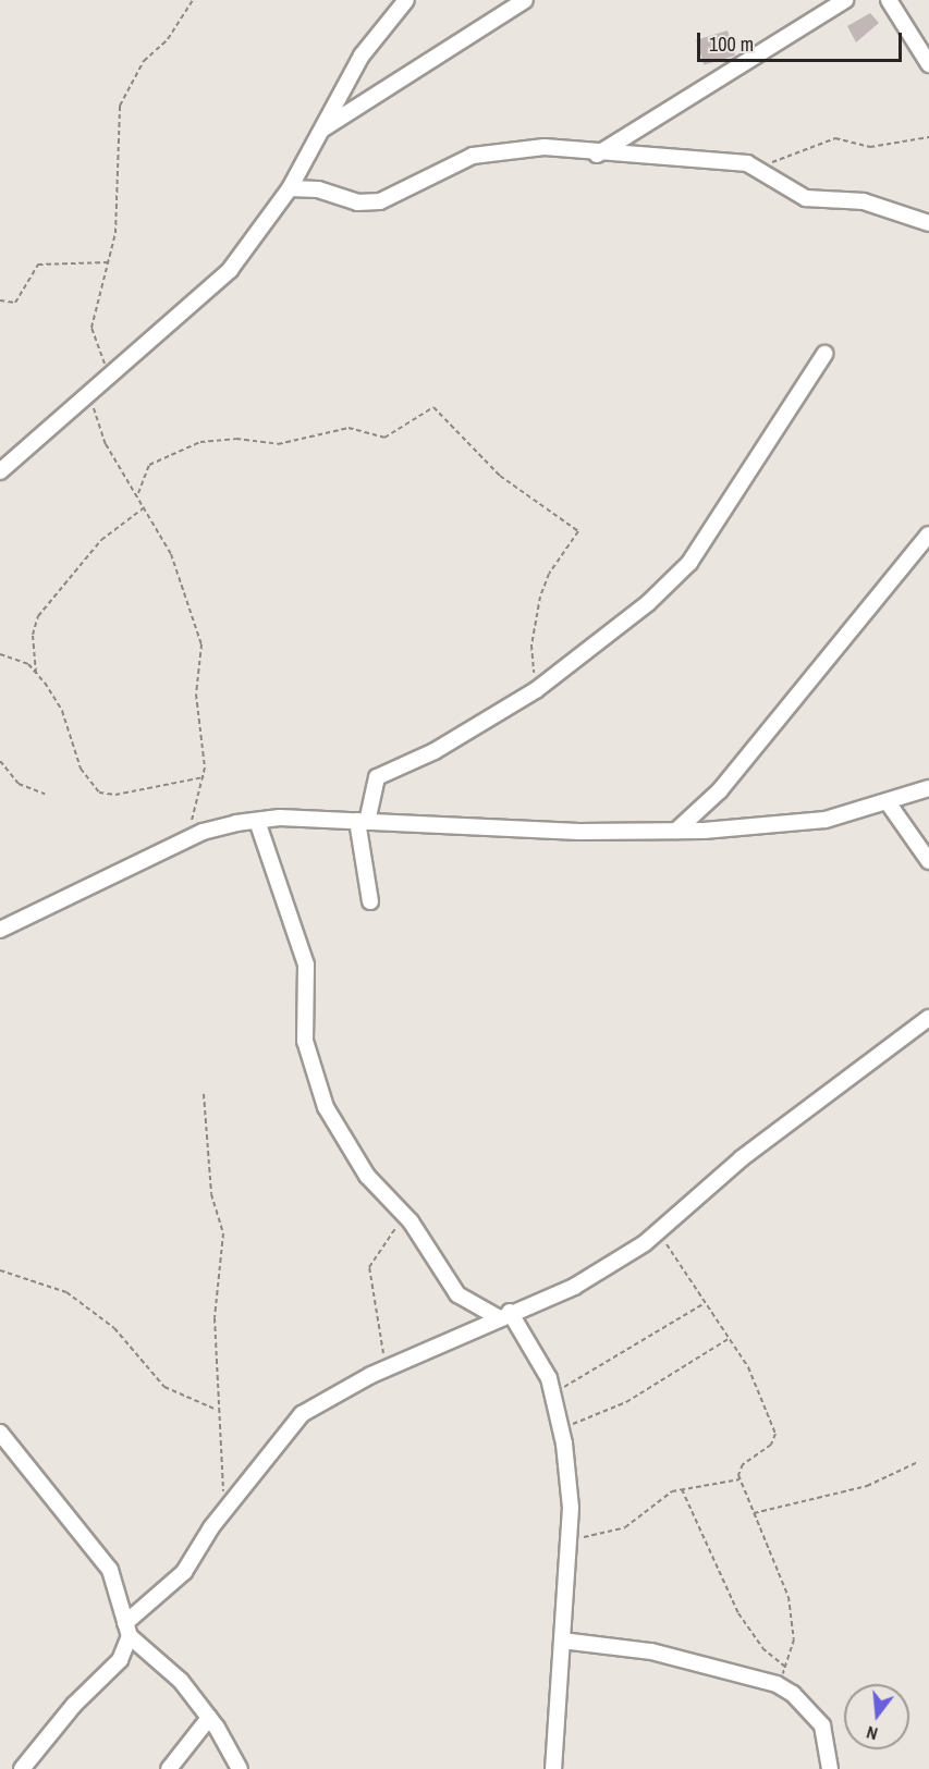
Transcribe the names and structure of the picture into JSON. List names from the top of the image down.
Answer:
{
  "scale_bar": "100 m",
  "north": "bottom"
}
